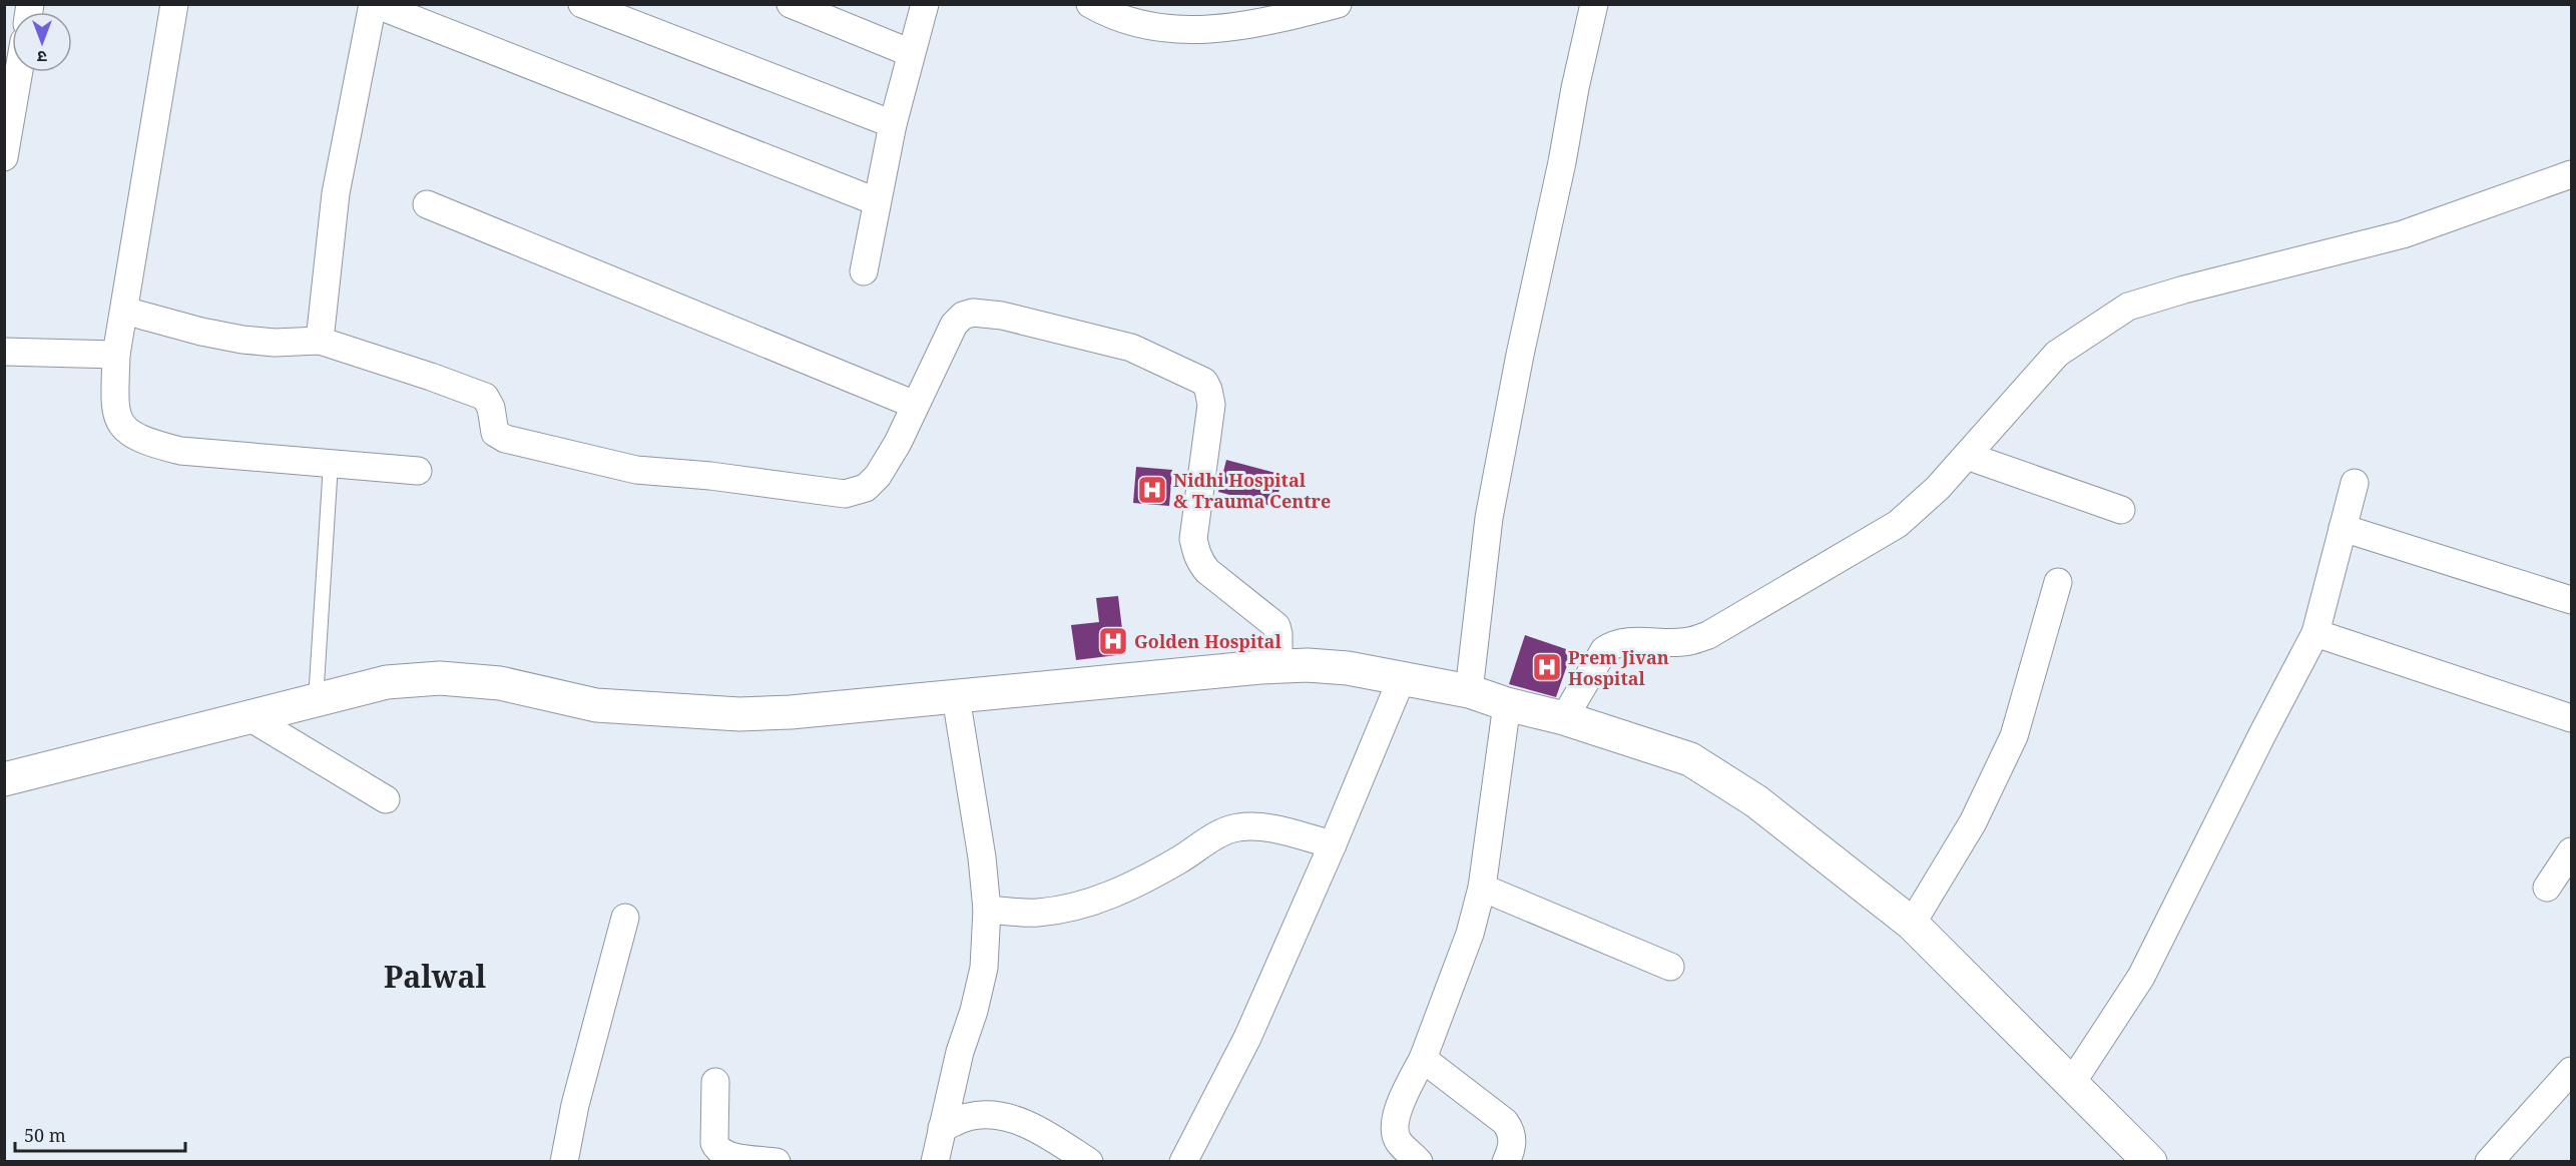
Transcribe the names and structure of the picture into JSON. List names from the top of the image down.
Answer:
{
  "districts": ["Palwal"],
  "places": {
    "hospital": ["Nidhi Hospital & Trauma Centre", "Golden Hospital", "Prem Jivan Hospital"]
  },
  "scale_bar": "50 m",
  "north": "bottom"
}
